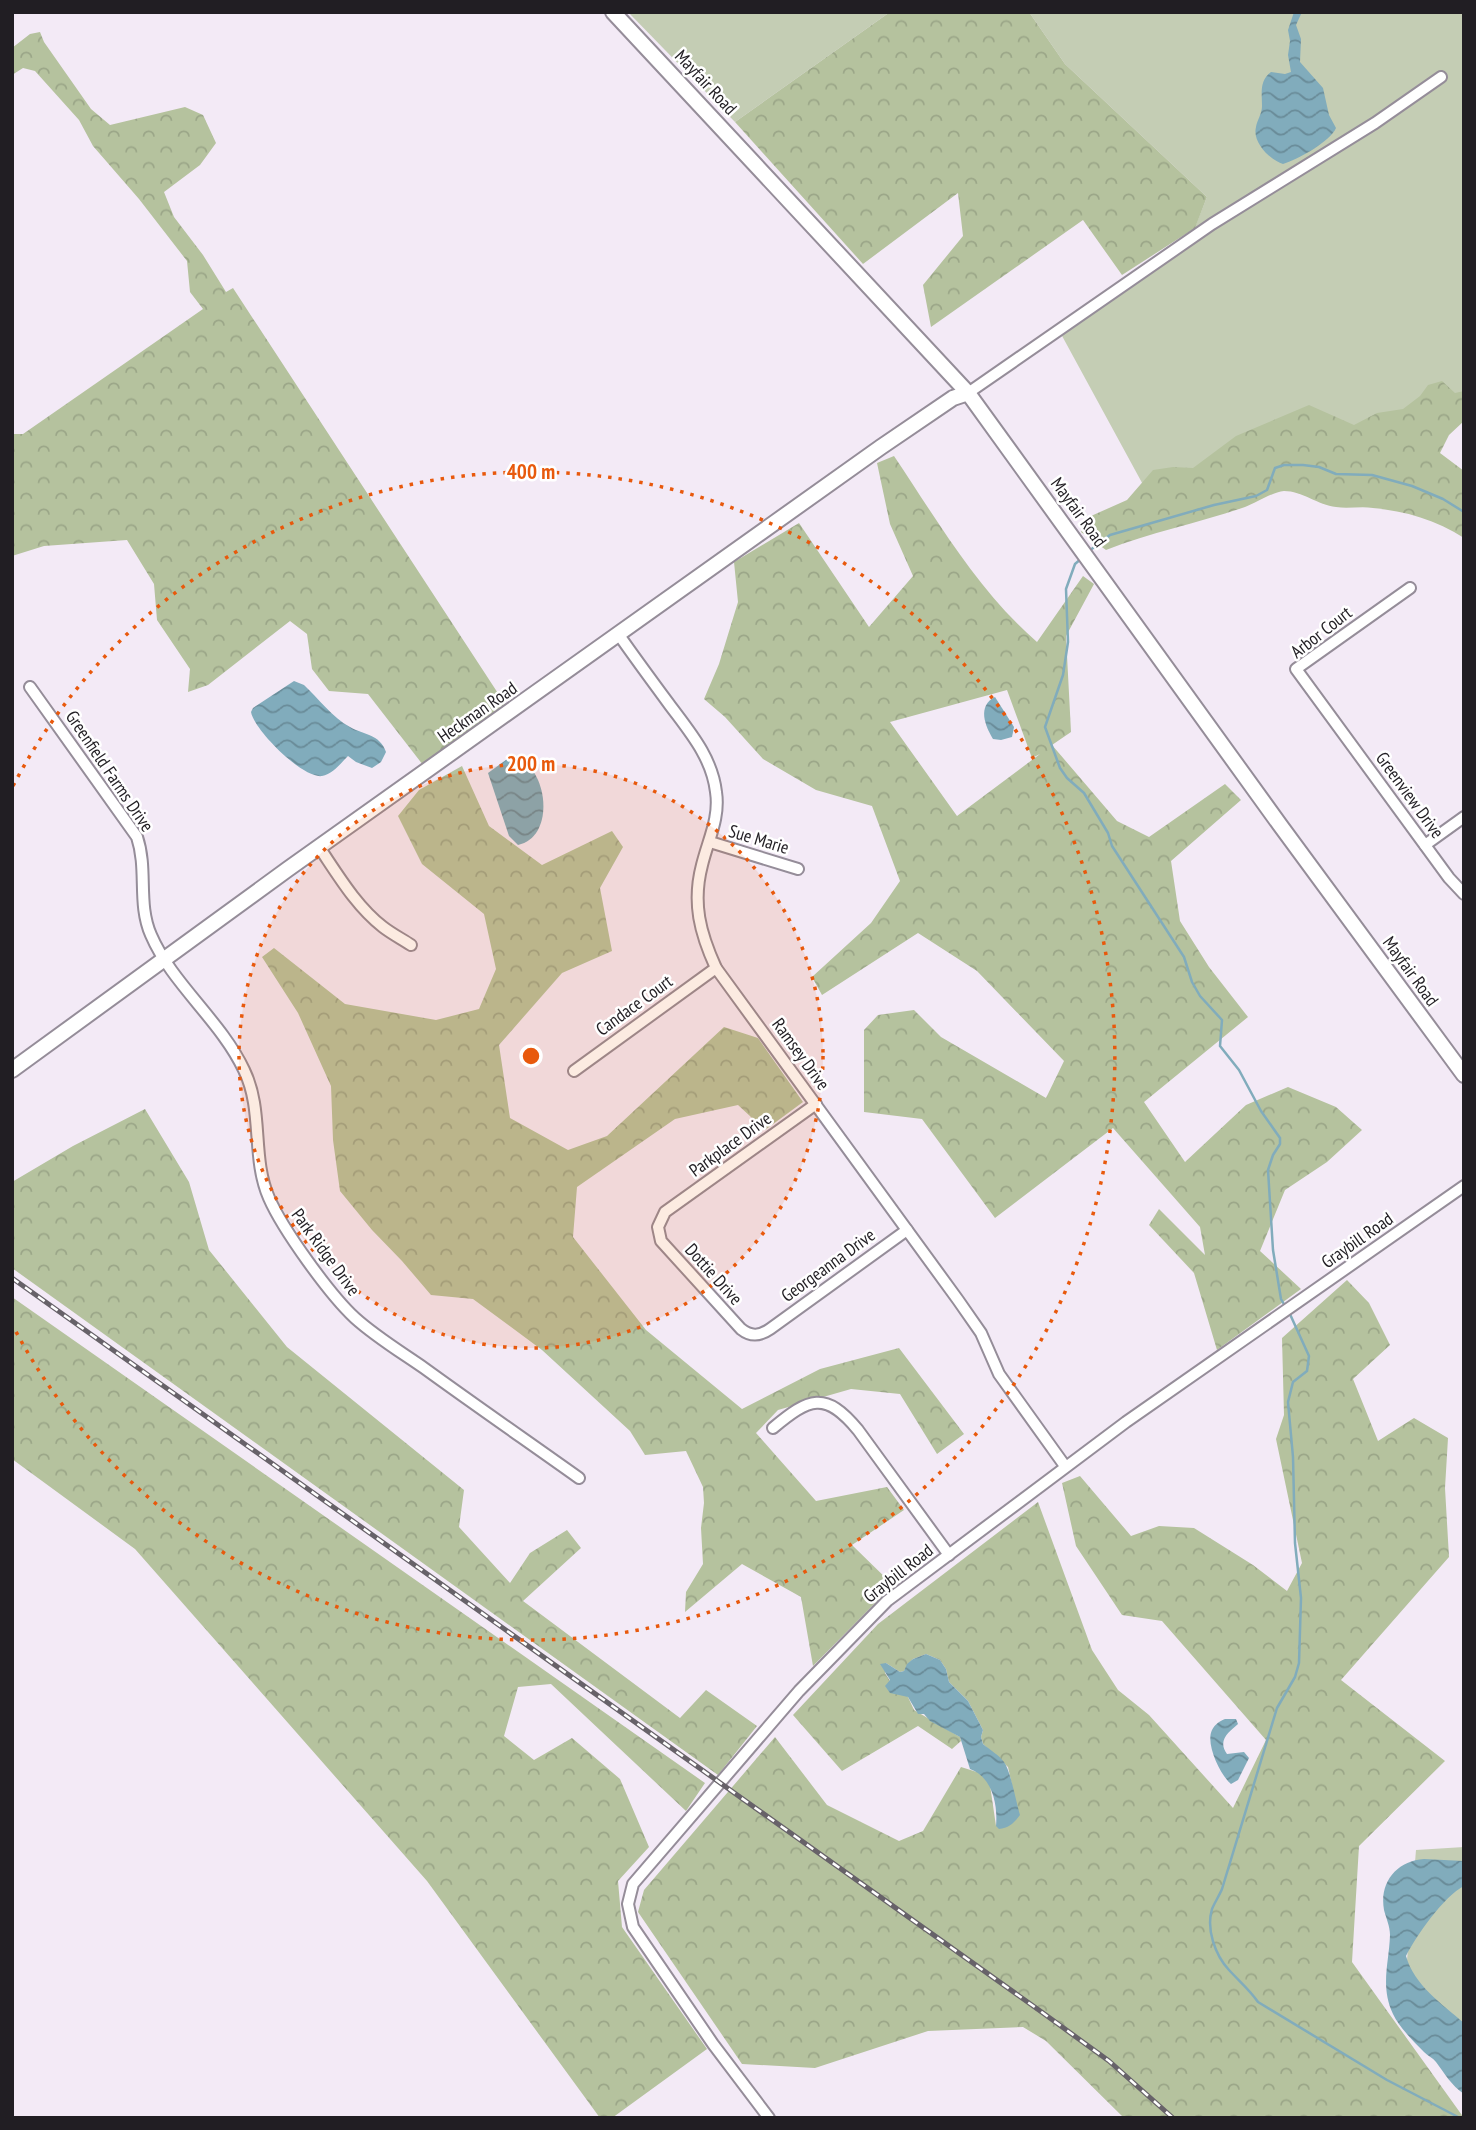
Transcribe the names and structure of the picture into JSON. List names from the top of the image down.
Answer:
{
  "streets": {
    "street": [
      "Mayfair Road",
      "Arbor Court",
      "Heckman Road",
      "Greenfield Farms Drive",
      "Greenview Drive",
      "Sue Marie",
      "Candace Court",
      "Ramsey Drive",
      "Parkplace Drive",
      "Graybill Road",
      "Park Ridge Drive",
      "Georgeanna Drive",
      "Dottie Drive"
    ]
  },
  "crossings": [
    ["Mayfair Road", "Heckman Road"],
    ["Arbor Court", "Greenview Drive"],
    ["Heckman Road", "Greenfield Farms Drive"],
    ["Heckman Road", "Ramsey Drive"],
    ["Heckman Road", "Park Ridge Drive"],
    ["Greenfield Farms Drive", "Park Ridge Drive"],
    ["Sue Marie", "Ramsey Drive"],
    ["Candace Court", "Ramsey Drive"],
    ["Ramsey Drive", "Parkplace Drive"],
    ["Ramsey Drive", "Graybill Road"],
    ["Ramsey Drive", "Georgeanna Drive"],
    ["Parkplace Drive", "Dottie Drive"],
    ["Georgeanna Drive", "Dottie Drive"]
  ],
  "rings": ["400 m", "200 m"]
}
